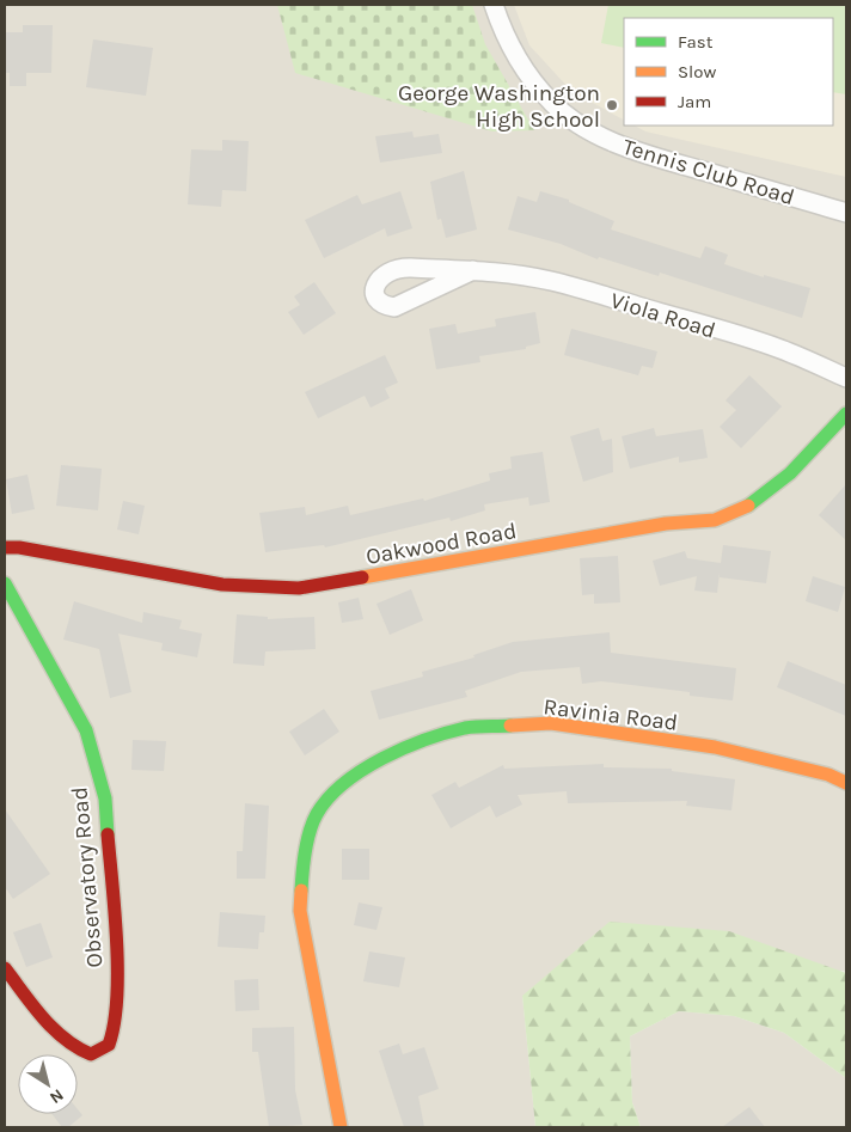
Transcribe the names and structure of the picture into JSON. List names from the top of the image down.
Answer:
{
  "streets": {
    "street": [
      "Tennis Club Road",
      "Viola Road",
      "Oakwood Road",
      "Ravinia Road",
      "Observatory Road"
    ]
  },
  "places": ["George Washington High School"],
  "legend": ["Fast", "Slow", "Jam"],
  "north": "bottom right"
}
